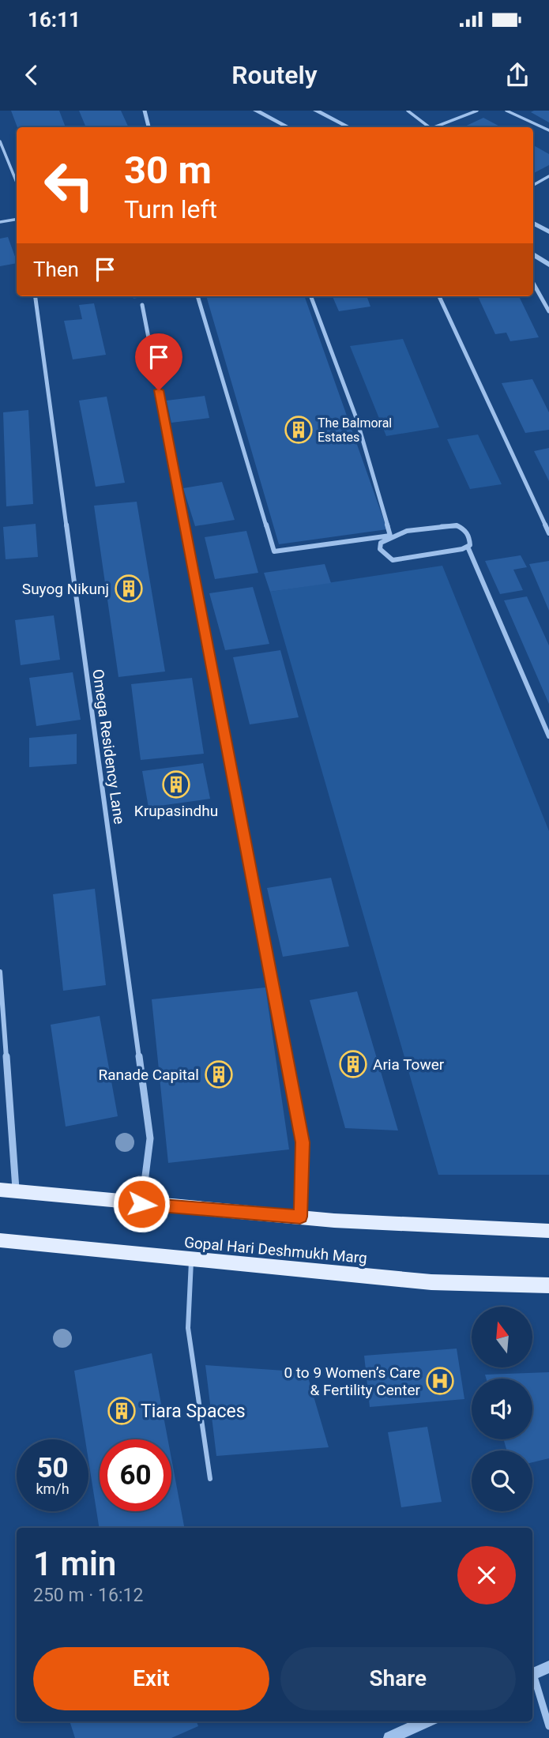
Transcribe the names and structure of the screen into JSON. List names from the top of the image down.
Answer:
{
  "streets": {
    "main road": ["Gopal Hari Deshmukh Marg"],
    "street": ["Omega Residency Lane"]
  },
  "places": {
    "building": [
      "The Balmoral Estates",
      "Suyog Nikunj",
      "Krupasindhu",
      "Aria Tower",
      "Ranade Capital",
      "Tiara Spaces"
    ],
    "hospital": ["0 to 9 Women’s Care & Fertility Center"]
  },
  "north": "top",
  "page": {
    "status": "16:11",
    "header": "Routely",
    "turn": ["30 m", "Turn left"],
    "then": "Then",
    "speed": "50 km/h",
    "limit": "60",
    "heading": ["1 min", "250 m · 16:12"],
    "buttons": ["Exit", "Share"]
  }
}
